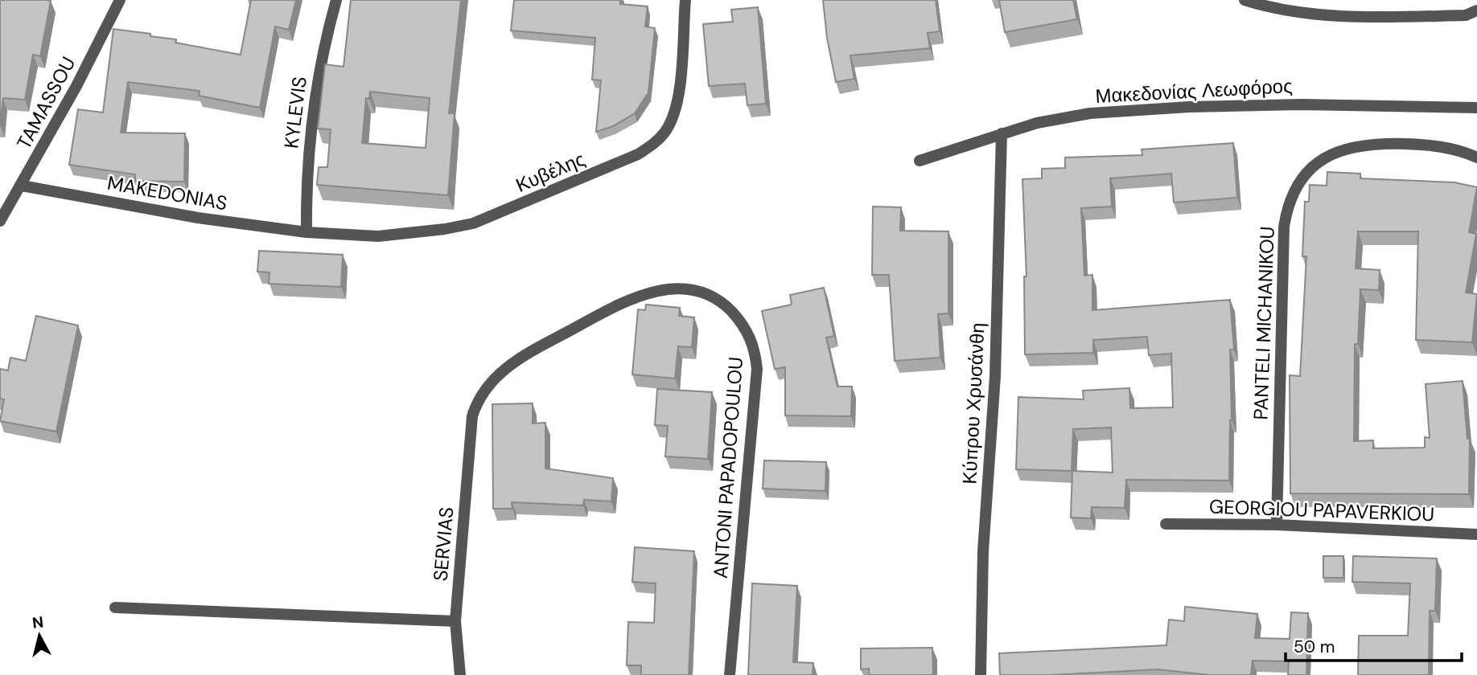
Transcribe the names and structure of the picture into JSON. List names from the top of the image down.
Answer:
{
  "streets": {
    "street": [
      "Μακεδονίας Λεωφόρος",
      "TAMASSOU",
      "KYLEVIS",
      "Κυβέλης",
      "MAKEDONIAS",
      "PANTELI MICHANIKOU",
      "Κύπρου Χρυσάνθη",
      "ANTONI PAPADOPOULOU",
      "GEORGIOU PAPAVERKIOU",
      "SERVIAS"
    ]
  },
  "crossings": [
    ["Μακεδονίας Λεωφόρος", "Κύπρου Χρυσάνθη"],
    ["TAMASSOU", "MAKEDONIAS"],
    ["KYLEVIS", "Κυβέλης"],
    ["KYLEVIS", "MAKEDONIAS"],
    ["Κυβέλης", "MAKEDONIAS"],
    ["PANTELI MICHANIKOU", "GEORGIOU PAPAVERKIOU"],
    ["ANTONI PAPADOPOULOU", "SERVIAS"]
  ],
  "scale_bar": "50 m",
  "north": "top"
}
